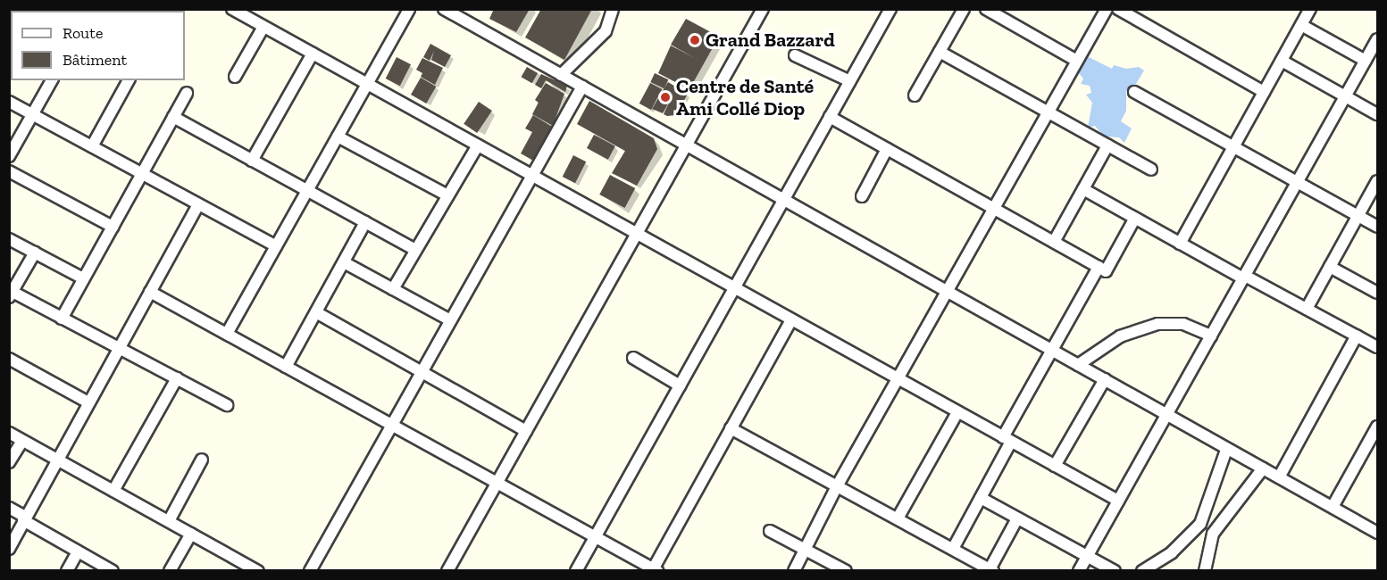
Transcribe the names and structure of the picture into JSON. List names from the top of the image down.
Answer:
{
  "places": ["Grand Bazzard", "Centre de Santé Ami Collé Diop"],
  "legend": ["Route", "Bâtiment"]
}
